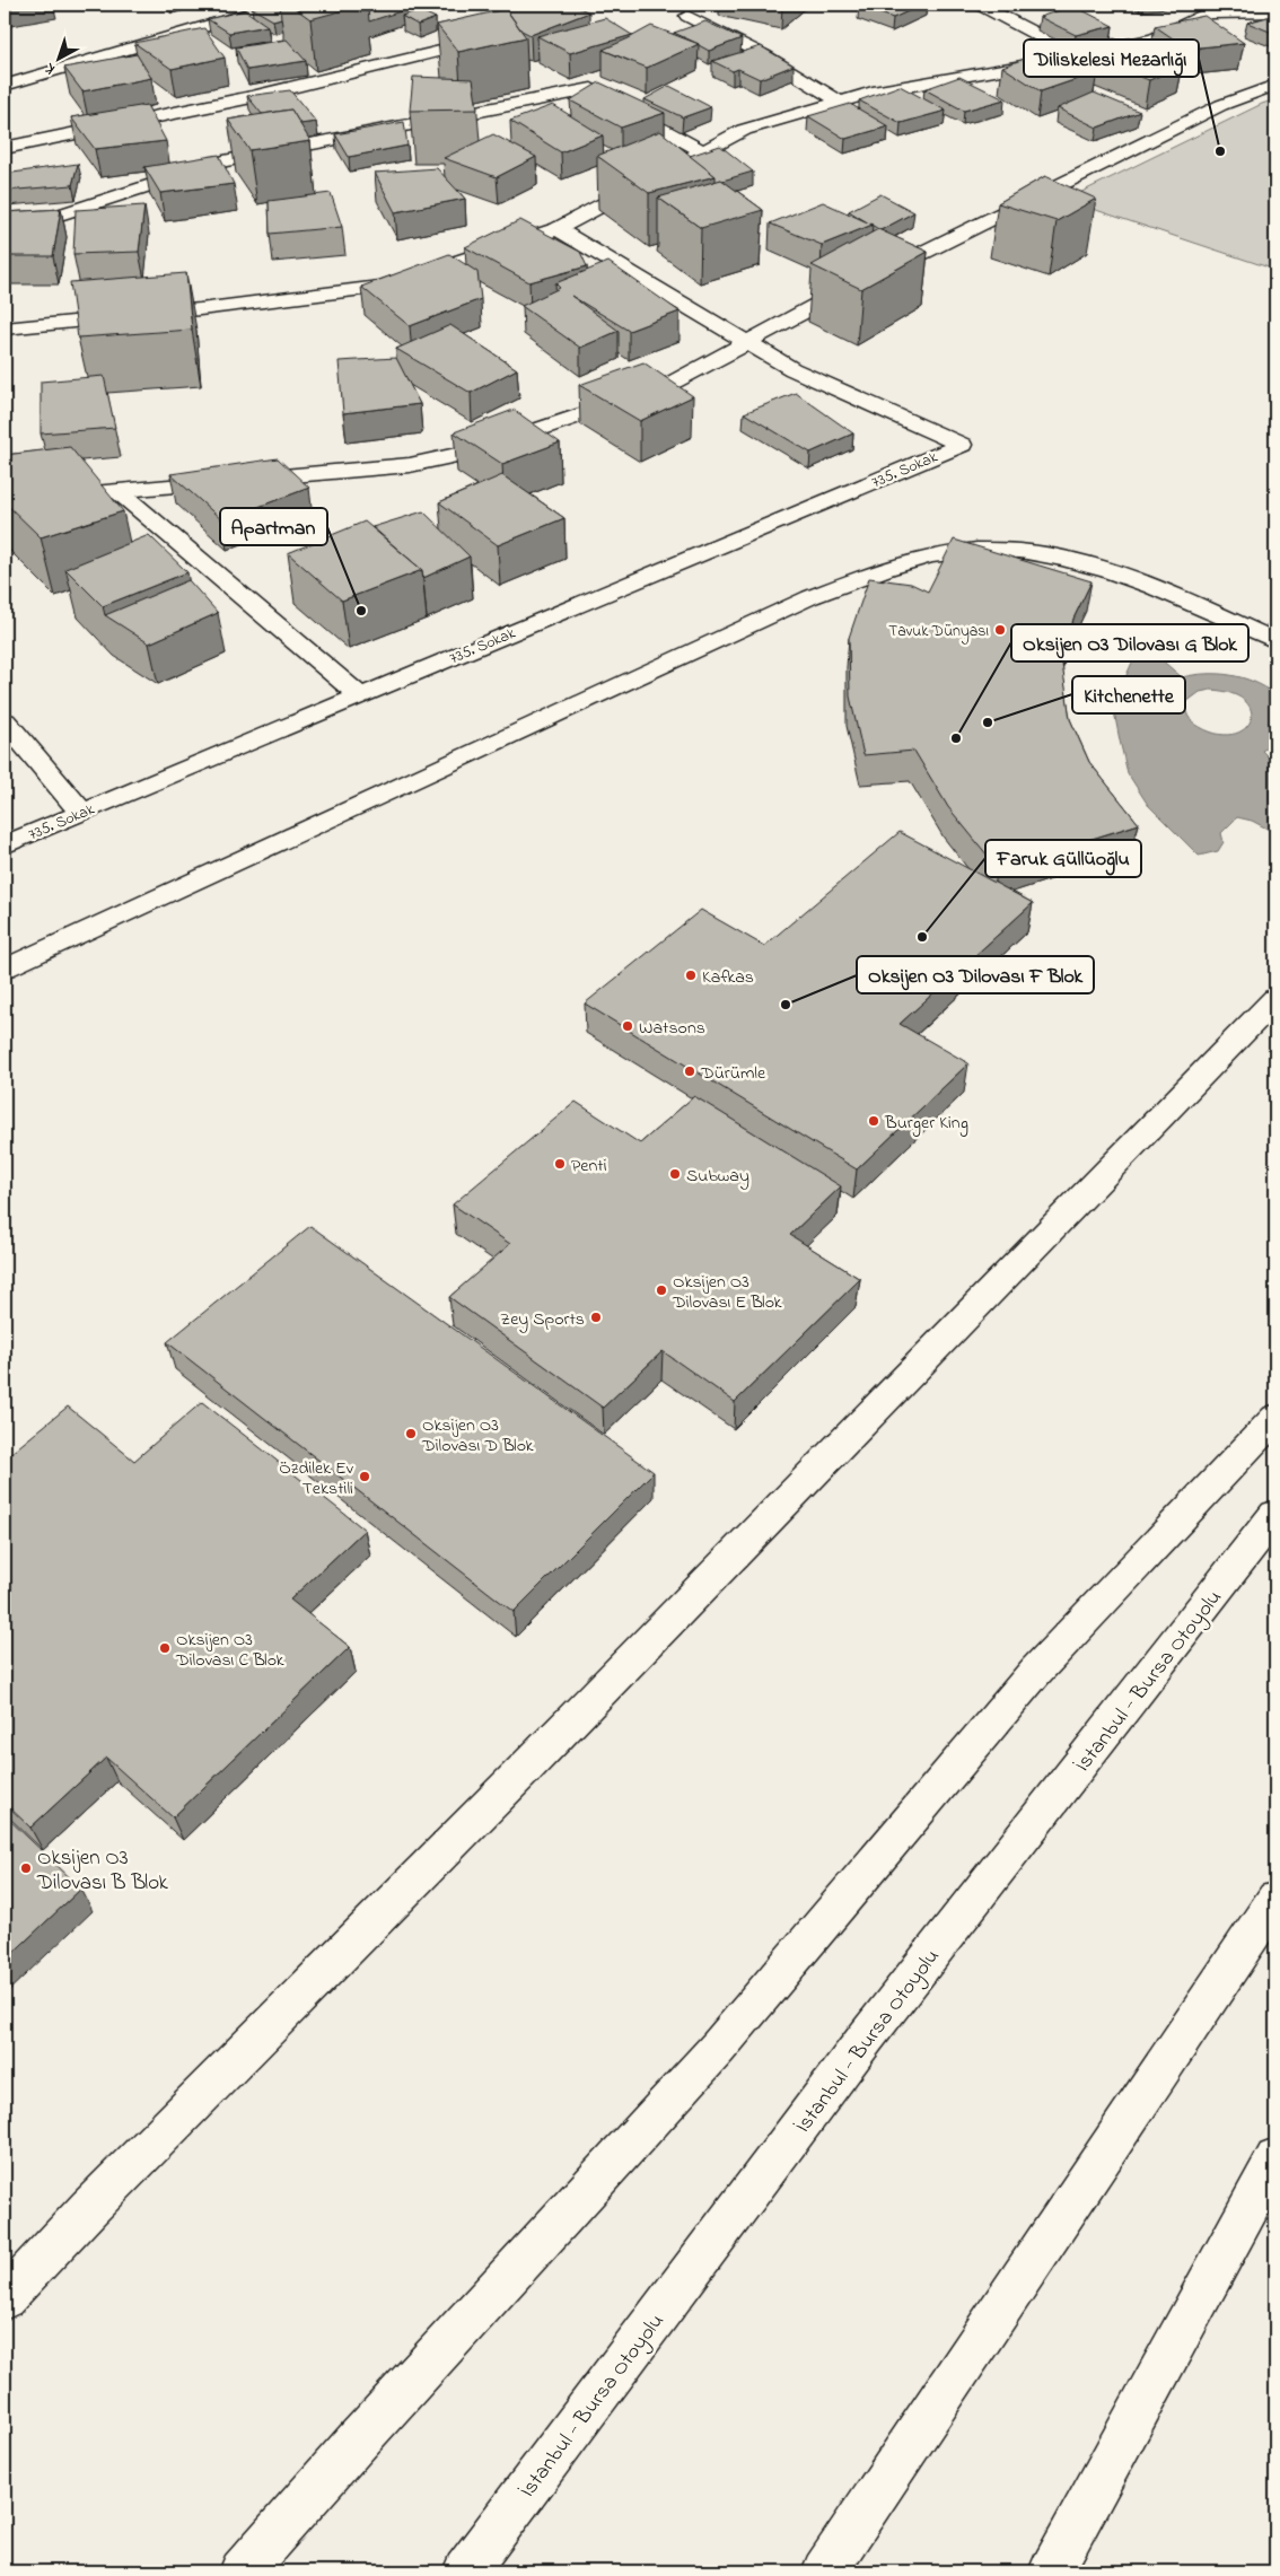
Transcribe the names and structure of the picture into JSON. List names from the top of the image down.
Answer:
{
  "streets": {
    "main road": ["735. Sokak", "İstanbul - Bursa Otoyolu"]
  },
  "places": [
    "Diliskelesi Mezarlığı",
    "Apartman",
    "Tavuk Dünyası",
    "Kitchenette",
    "Oksijen O3 Dilovası G Blok",
    "Faruk Güllüoğlu",
    "Kafkas",
    "Oksijen O3 Dilovası F Blok",
    "Watsons",
    "Dürümle",
    "Burger King",
    "Penti",
    "Subway",
    "Oksijen O3 Dilovası E Blok",
    "Zey Sports",
    "Oksijen O3 Dilovası D Blok",
    "Özdilek Ev Tekstili",
    "Oksijen O3 Dilovası C Blok",
    "Oksijen O3 Dilovası B Blok"
  ],
  "north": "bottom left"
}
